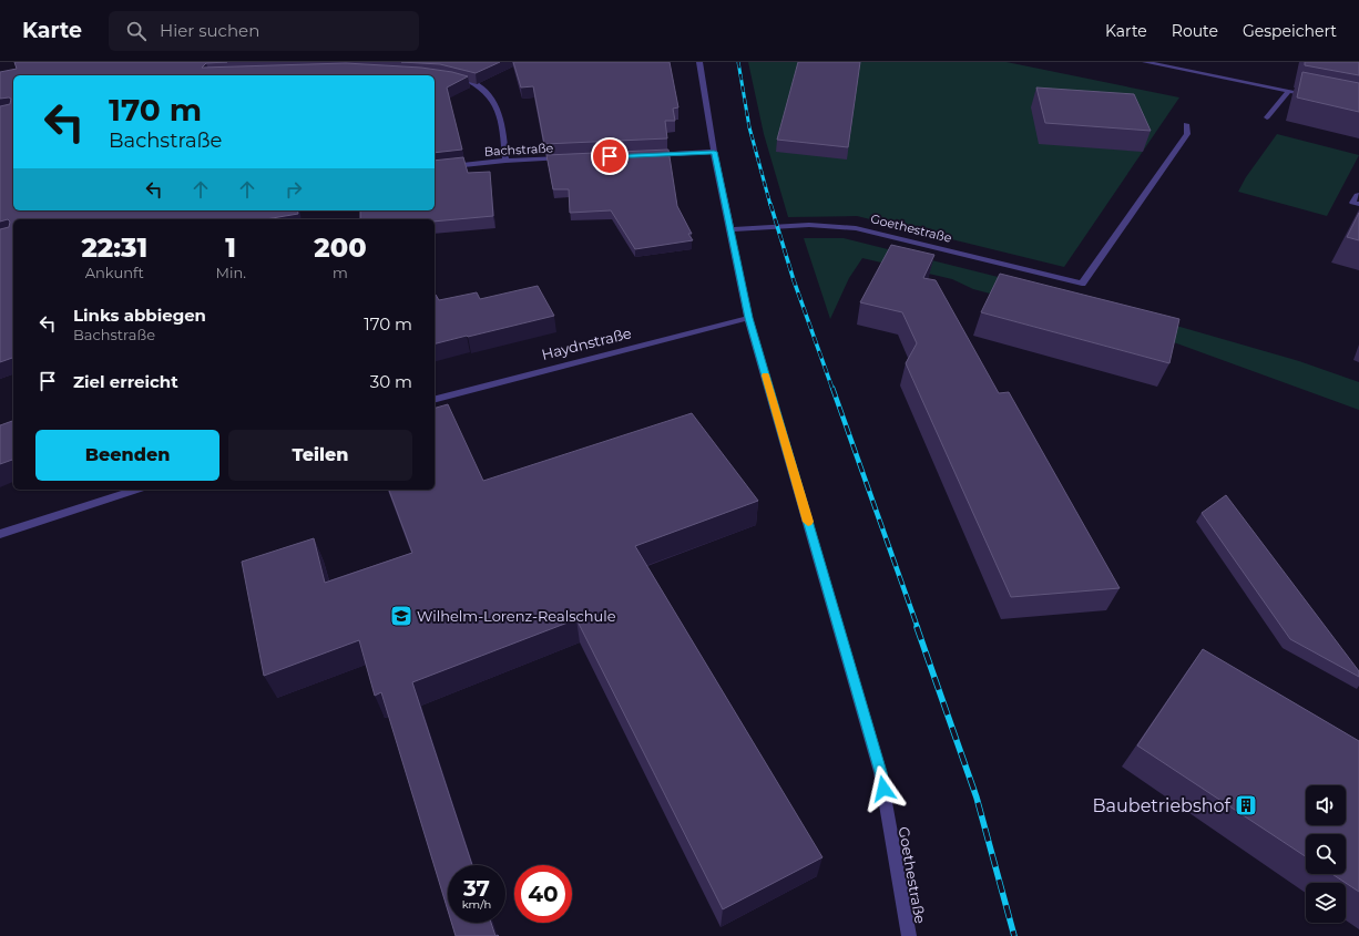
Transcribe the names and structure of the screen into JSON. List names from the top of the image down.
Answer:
{
  "streets": {
    "street": ["Bachstraße", "Goethestraße", "Haydnstraße"]
  },
  "crossings": [
    ["Goethestraße", "Haydnstraße"]
  ],
  "places": {
    "school or university": ["Wilhelm-Lorenz-Realschule"],
    "building": ["Baubetriebshof"]
  },
  "page": {
    "header": "Karte",
    "search": "Hier suchen",
    "nav": ["Karte", "Route", "Gespeichert"],
    "turn": ["170 m", "Bachstraße"],
    "eta": [
      "22:31",
      "Ankunft",
      "1",
      "Min.",
      "200",
      "m"
    ],
    "list": [
      {
        "name": "Links abbiegen",
        "note": "Bachstraße",
        "value": "170 m"
      },
      {
        "name": "Ziel erreicht",
        "value": "30 m"
      }
    ],
    "buttons": ["Beenden", "Teilen"],
    "speed": "37 km/h",
    "limit": "40"
  }
}
